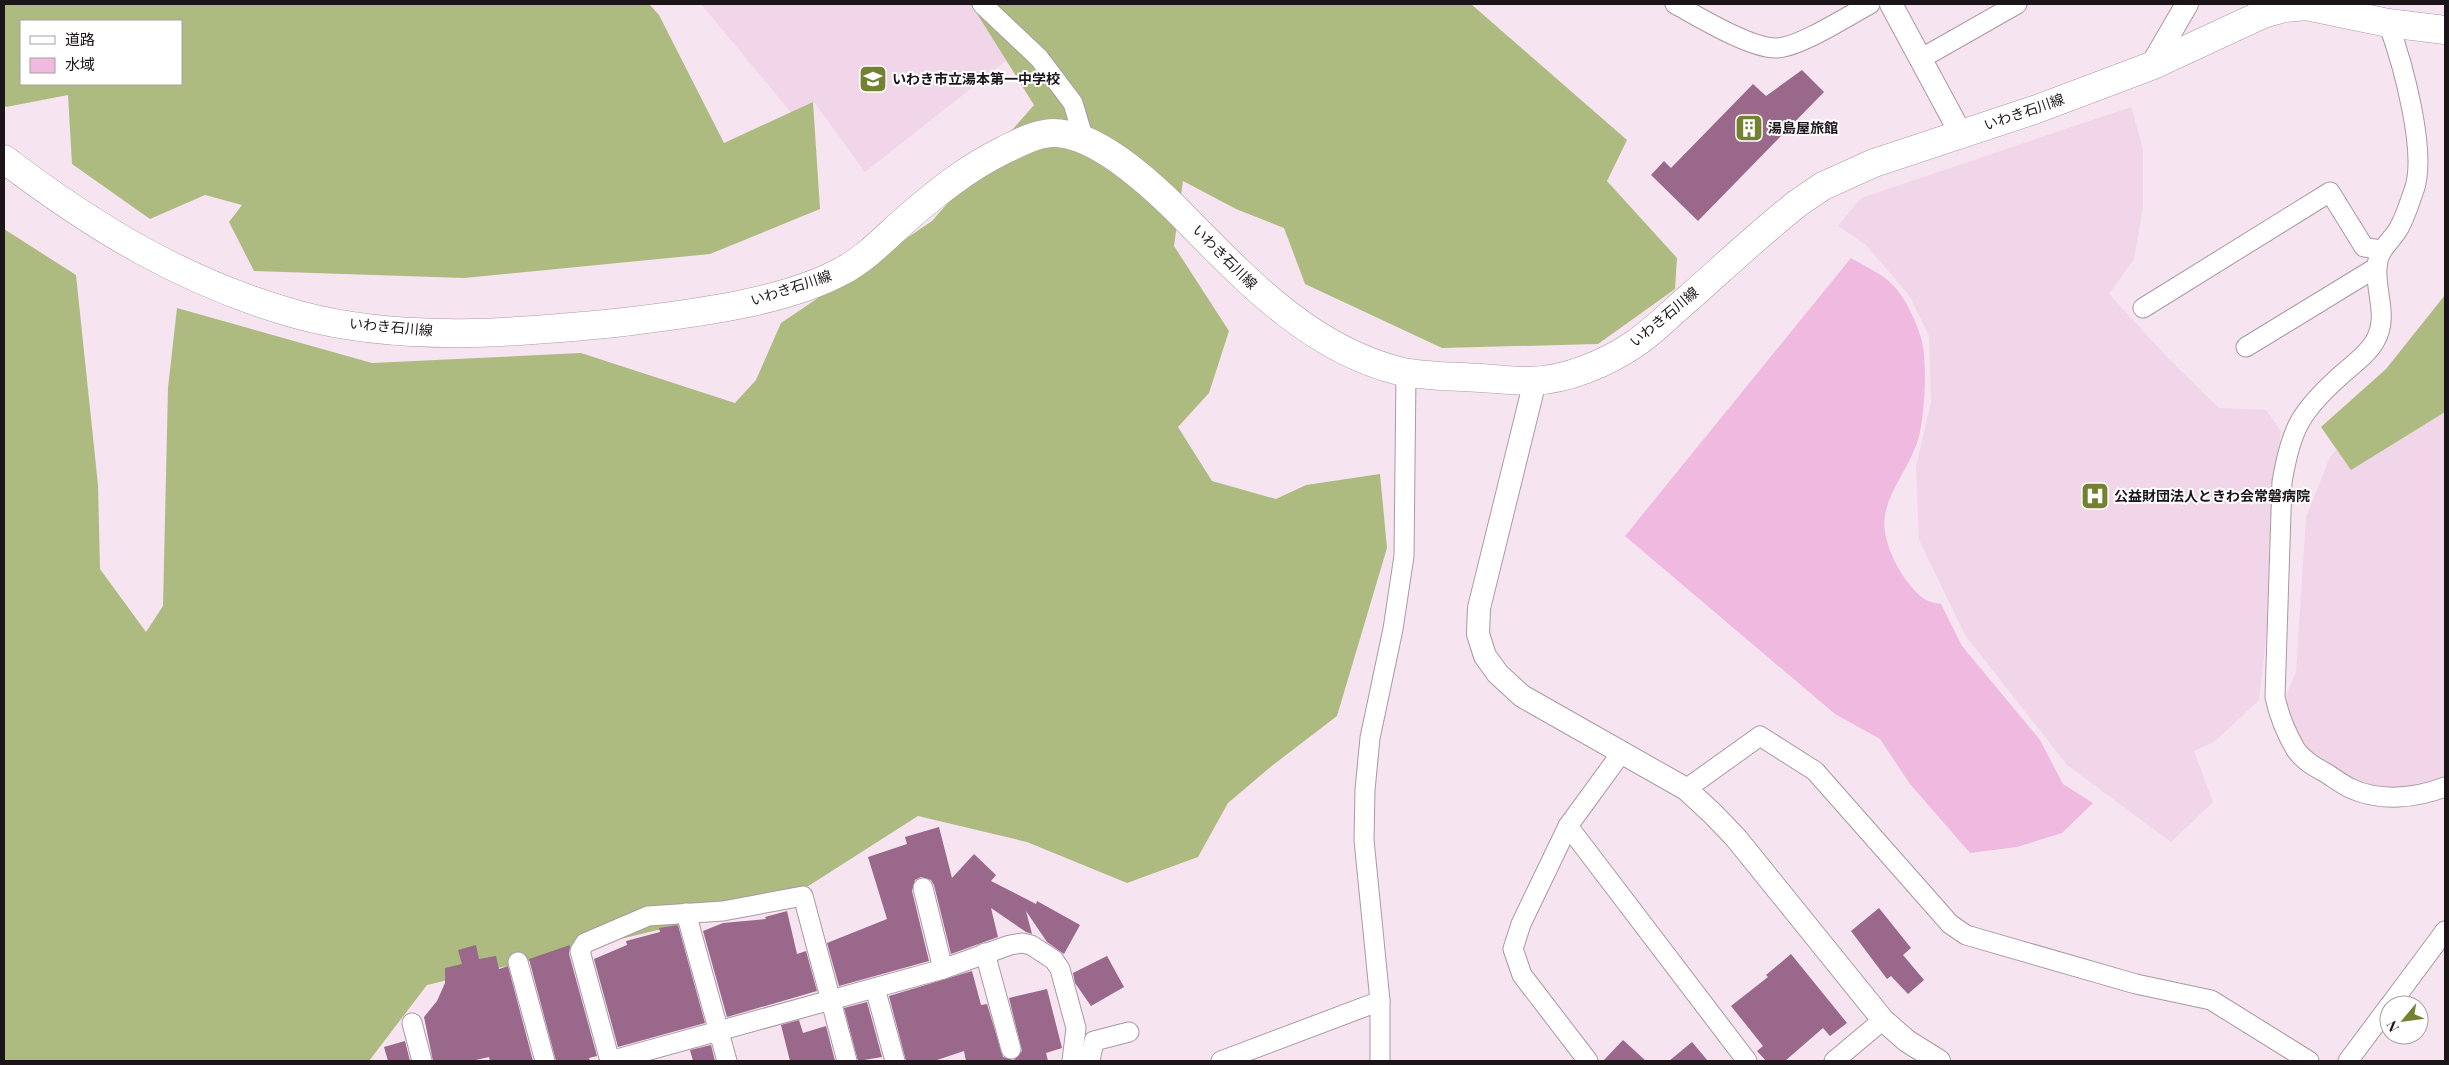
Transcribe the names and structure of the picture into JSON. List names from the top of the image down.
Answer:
{
  "streets": {
    "main road": ["いわき石川線"]
  },
  "places": {
    "school or university": ["いわき市立湯本第一中学校"],
    "building": ["湯島屋旅館"],
    "hospital": ["公益財団法人ときわ会常磐病院"]
  },
  "legend": ["道路", "水域"],
  "north": "bottom left"
}
